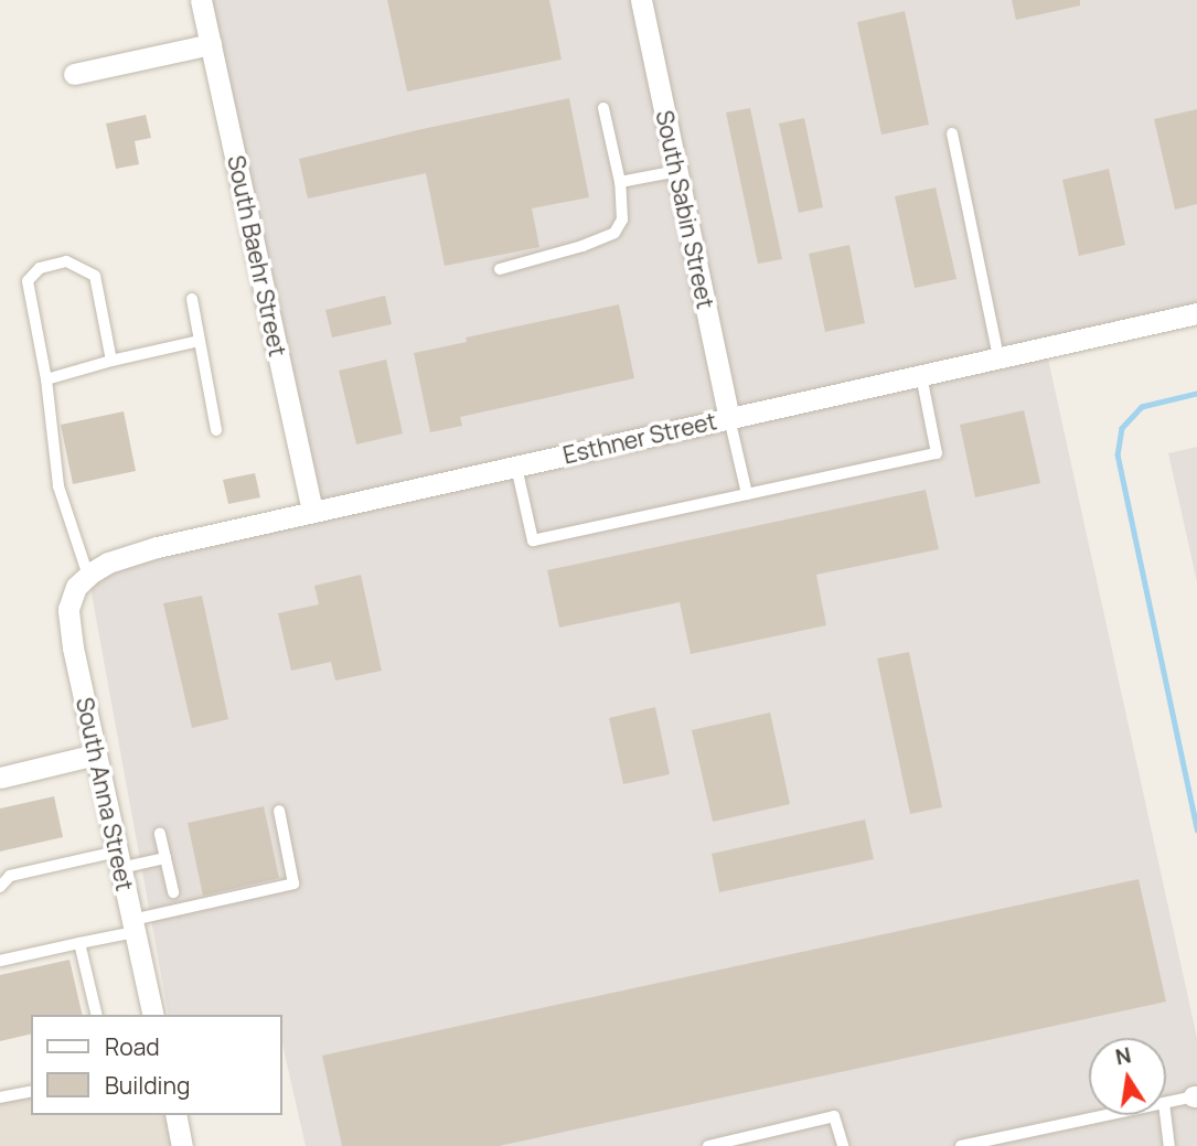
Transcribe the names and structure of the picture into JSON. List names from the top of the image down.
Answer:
{
  "streets": {
    "street": [
      "South Sabin Street",
      "South Baehr Street",
      "Esthner Street",
      "South Anna Street"
    ]
  },
  "crossings": [
    ["South Sabin Street", "Esthner Street"],
    ["South Baehr Street", "Esthner Street"],
    ["Esthner Street", "South Anna Street"]
  ],
  "legend": ["Road", "Building"],
  "north": "top"
}
